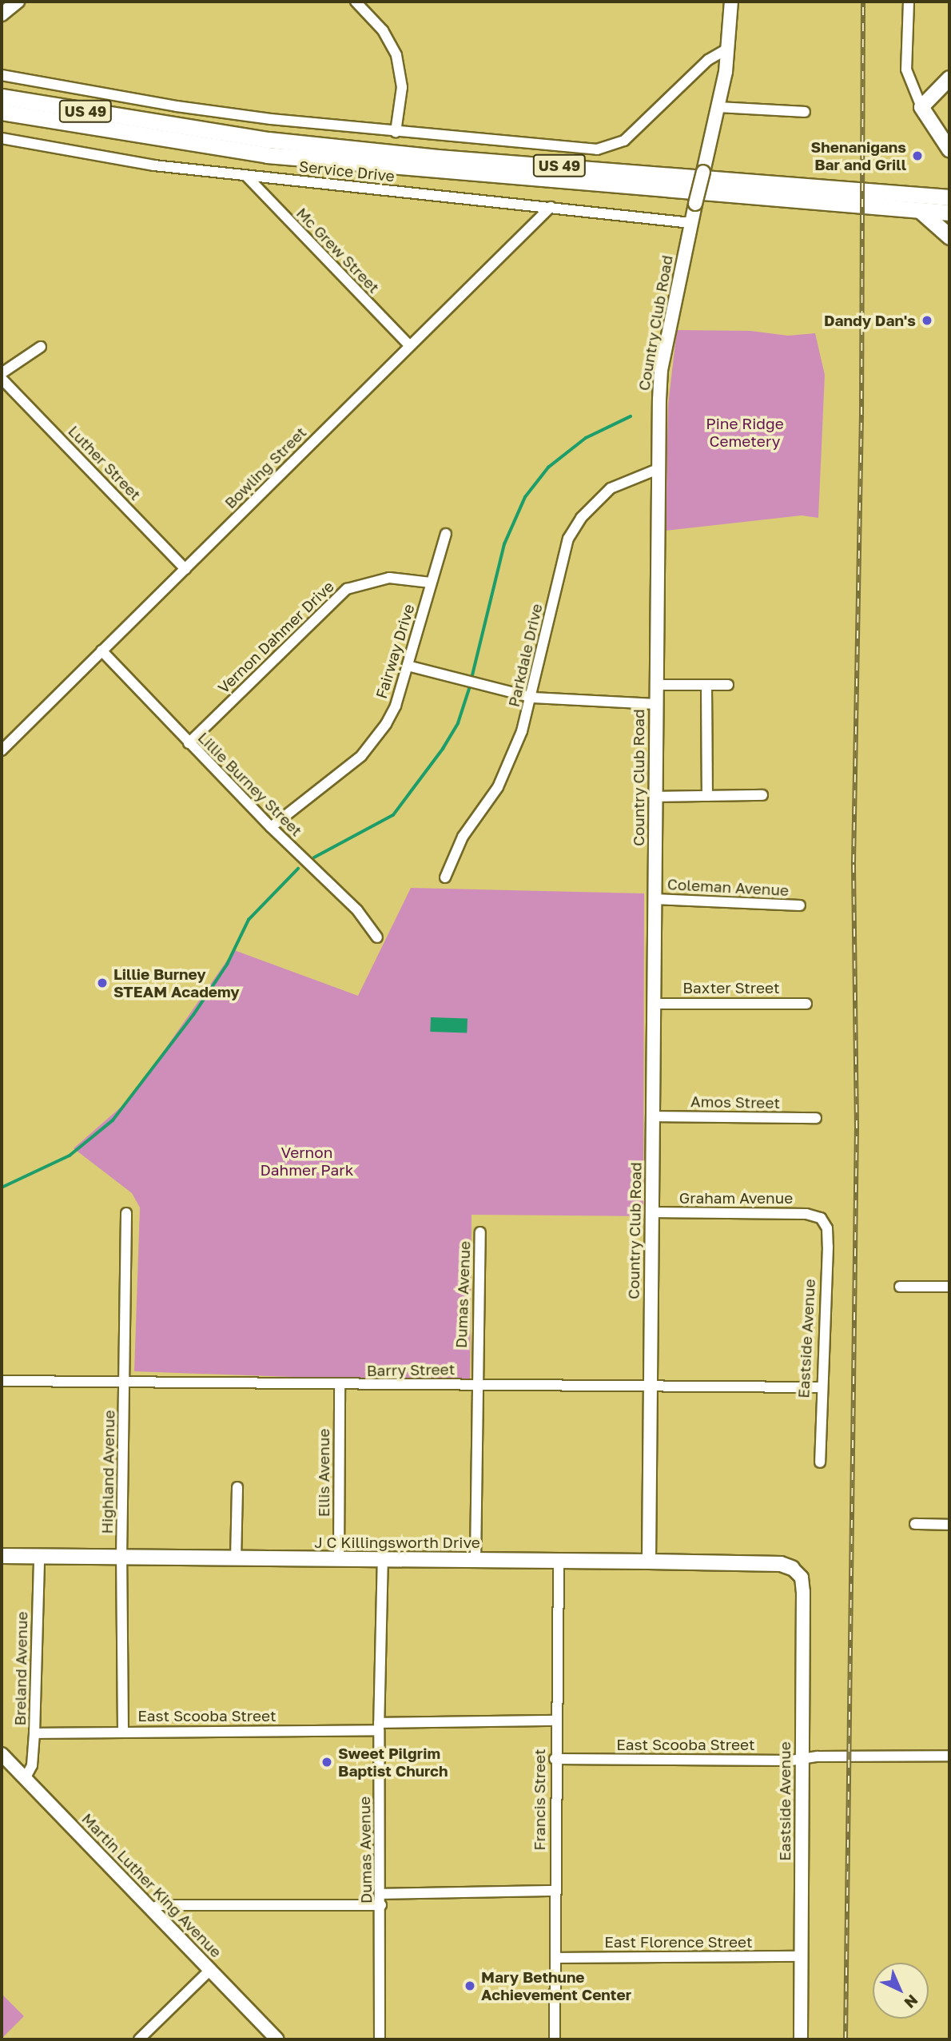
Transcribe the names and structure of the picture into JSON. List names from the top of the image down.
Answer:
{
  "streets": {
    "main road": ["US 49", "J C Killingsworth Drive"],
    "street": [
      "Service Drive",
      "Mc Grew Street",
      "Country Club Road",
      "Luther Street",
      "Bowling Street",
      "Vernon Dahmer Drive",
      "Fairway Drive",
      "Parkdale Drive",
      "Lillie Burney Street",
      "Coleman Avenue",
      "Baxter Street",
      "Amos Street",
      "Graham Avenue",
      "Dumas Avenue",
      "Eastside Avenue",
      "Barry Street",
      "Highland Avenue",
      "Ellis Avenue",
      "Breland Avenue",
      "East Scooba Street",
      "Francis Street",
      "Martin Luther King Avenue",
      "East Florence Street"
    ]
  },
  "crossings": [
    ["Service Drive", "Mc Grew Street"],
    ["Service Drive", "Country Club Road"],
    ["Service Drive", "Bowling Street"],
    ["Mc Grew Street", "Bowling Street"],
    ["Country Club Road", "Parkdale Drive"],
    ["Country Club Road", "Coleman Avenue"],
    ["Country Club Road", "Baxter Street"],
    ["Country Club Road", "Amos Street"],
    ["Country Club Road", "Graham Avenue"],
    ["Country Club Road", "Barry Street"],
    ["Country Club Road", "J C Killingsworth Drive"],
    ["Luther Street", "Bowling Street"],
    ["Bowling Street", "Lillie Burney Street"],
    ["Vernon Dahmer Drive", "Fairway Drive"],
    ["Vernon Dahmer Drive", "Lillie Burney Street"],
    ["Fairway Drive", "Lillie Burney Street"],
    ["Graham Avenue", "Eastside Avenue"],
    ["Dumas Avenue", "Barry Street"],
    ["Dumas Avenue", "J C Killingsworth Drive"],
    ["Dumas Avenue", "East Scooba Street"],
    ["Eastside Avenue", "Barry Street"],
    ["Eastside Avenue", "J C Killingsworth Drive"],
    ["Eastside Avenue", "East Scooba Street"],
    ["Eastside Avenue", "East Florence Street"],
    ["Barry Street", "Highland Avenue"],
    ["Barry Street", "Ellis Avenue"],
    ["Highland Avenue", "J C Killingsworth Drive"],
    ["Highland Avenue", "East Scooba Street"],
    ["Ellis Avenue", "J C Killingsworth Drive"],
    ["J C Killingsworth Drive", "Breland Avenue"],
    ["J C Killingsworth Drive", "Francis Street"],
    ["Breland Avenue", "East Scooba Street"],
    ["Breland Avenue", "Martin Luther King Avenue"],
    ["East Scooba Street", "Francis Street"],
    ["Francis Street", "East Florence Street"]
  ],
  "parks": ["Pine Ridge Cemetery", "Vernon Dahmer Park"],
  "places": [
    "Shenanigans Bar and Grill",
    "Dandy Dan's",
    "Lillie Burney STEAM Academy",
    "Sweet Pilgrim Baptist Church",
    "Mary Bethune Achievement Center"
  ],
  "north": "bottom right"
}
